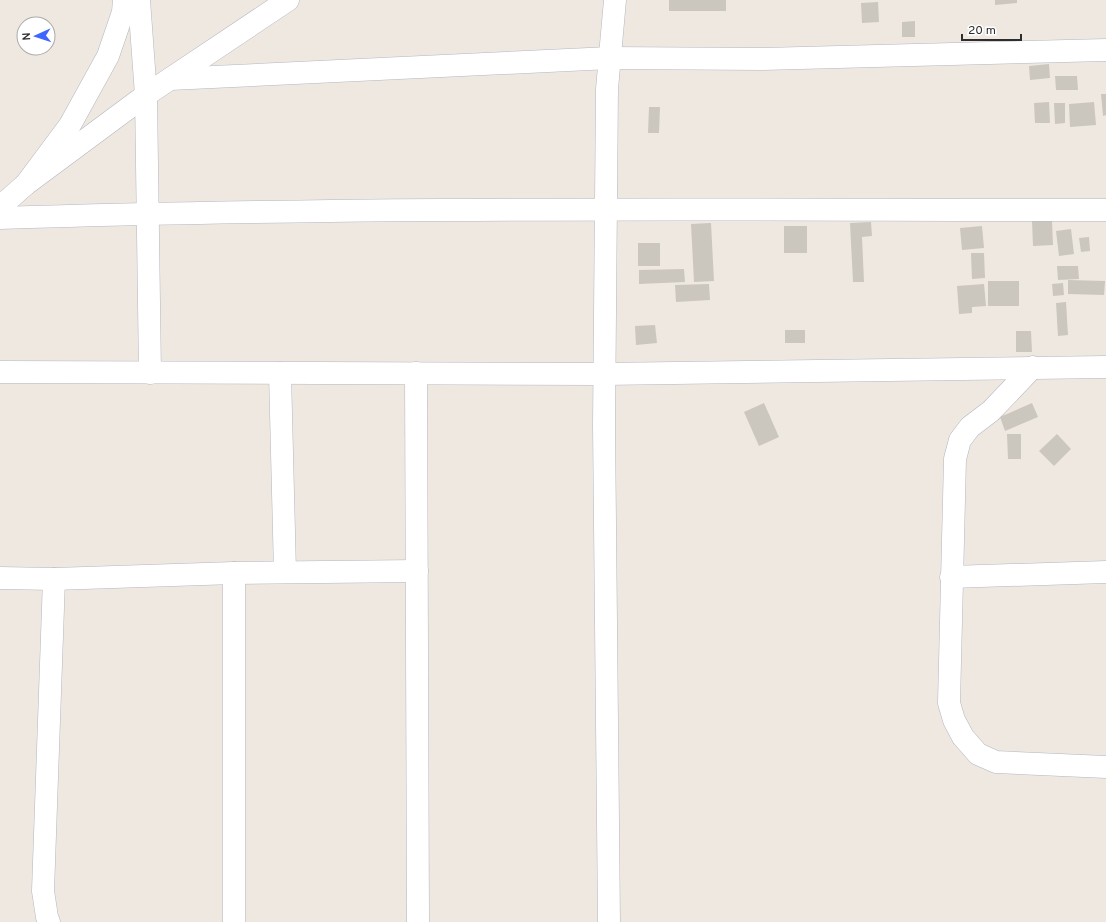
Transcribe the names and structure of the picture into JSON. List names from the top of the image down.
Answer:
{
  "scale_bar": "20 m",
  "north": "left"
}
